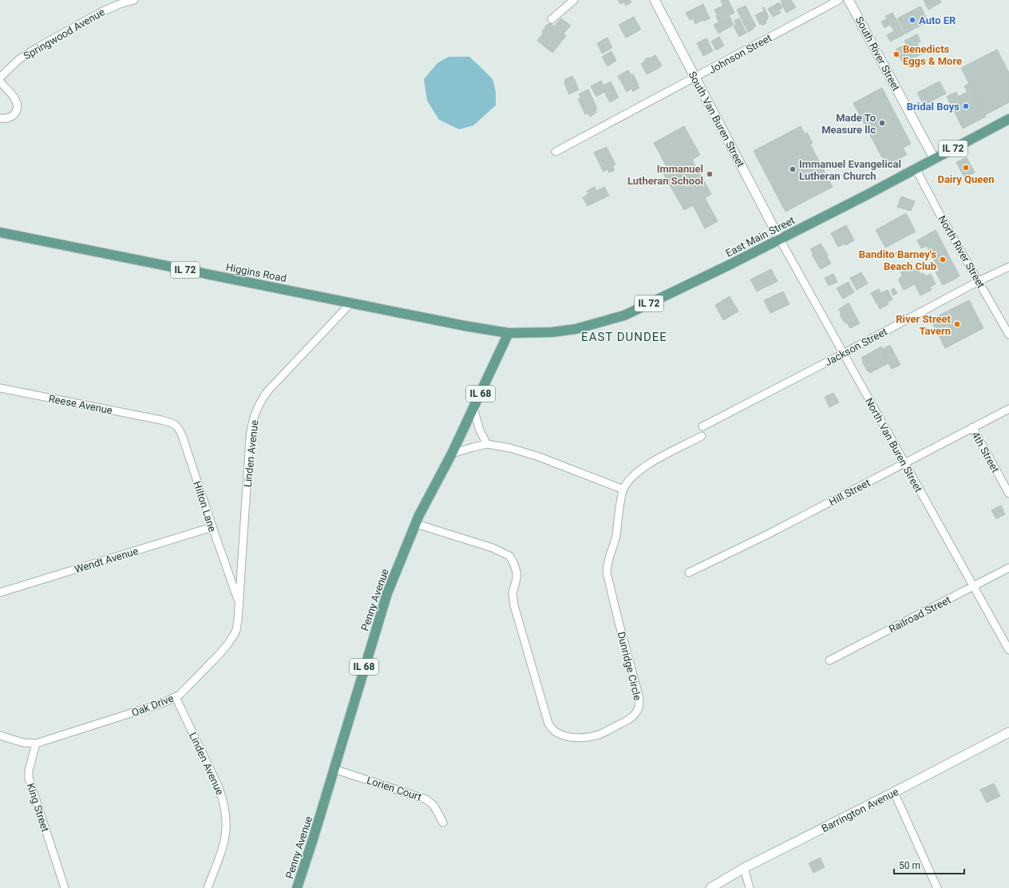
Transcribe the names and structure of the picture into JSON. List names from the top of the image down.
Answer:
{
  "streets": {
    "main road": [
      "IL 72",
      "East Main Street",
      "Higgins Road",
      "IL 68",
      "Penny Avenue"
    ],
    "street": [
      "Springwood Avenue",
      "Johnson Street",
      "South River Street",
      "South Van Buren Street",
      "North River Street",
      "Jackson Street",
      "Reese Avenue",
      "North Van Buren Street",
      "4th Street",
      "Linden Avenue",
      "Hill Street",
      "Hilton Lane",
      "Wendt Avenue",
      "Railroad Street",
      "Dunridge Circle",
      "Oak Drive",
      "Lorien Court",
      "King Street",
      "Barrington Avenue"
    ]
  },
  "crossings": [
    ["Johnson Street", "South Van Buren Street"],
    ["South River Street", "East Main Street"],
    ["South Van Buren Street", "East Main Street"],
    ["South Van Buren Street", "North Van Buren Street"],
    ["East Main Street", "North River Street"],
    ["East Main Street", "Higgins Road"],
    ["East Main Street", "North Van Buren Street"],
    ["East Main Street", "Penny Avenue"],
    ["North River Street", "Jackson Street"],
    ["Higgins Road", "Linden Avenue"],
    ["Higgins Road", "Penny Avenue"],
    ["Jackson Street", "North Van Buren Street"],
    ["Reese Avenue", "Hilton Lane"],
    ["North Van Buren Street", "Hill Street"],
    ["North Van Buren Street", "Railroad Street"],
    ["4th Street", "Hill Street"],
    ["Linden Avenue", "Hilton Lane"],
    ["Linden Avenue", "Oak Drive"],
    ["Hilton Lane", "Wendt Avenue"],
    ["Hilton Lane", "Oak Drive"],
    ["Penny Avenue", "Dunridge Circle"],
    ["Penny Avenue", "Lorien Court"],
    ["Oak Drive", "King Street"]
  ],
  "districts": ["EAST DUNDEE"],
  "places": [
    "Auto ER",
    "Benedicts Eggs & More",
    "Bridal Boys",
    "Made To Measure llc",
    "Dairy Queen",
    "Immanuel Evangelical Lutheran Church",
    "Immanuel Lutheran School",
    "Bandito Barney's Beach Club",
    "River Street Tavern"
  ],
  "scale_bar": "50 m"
}
